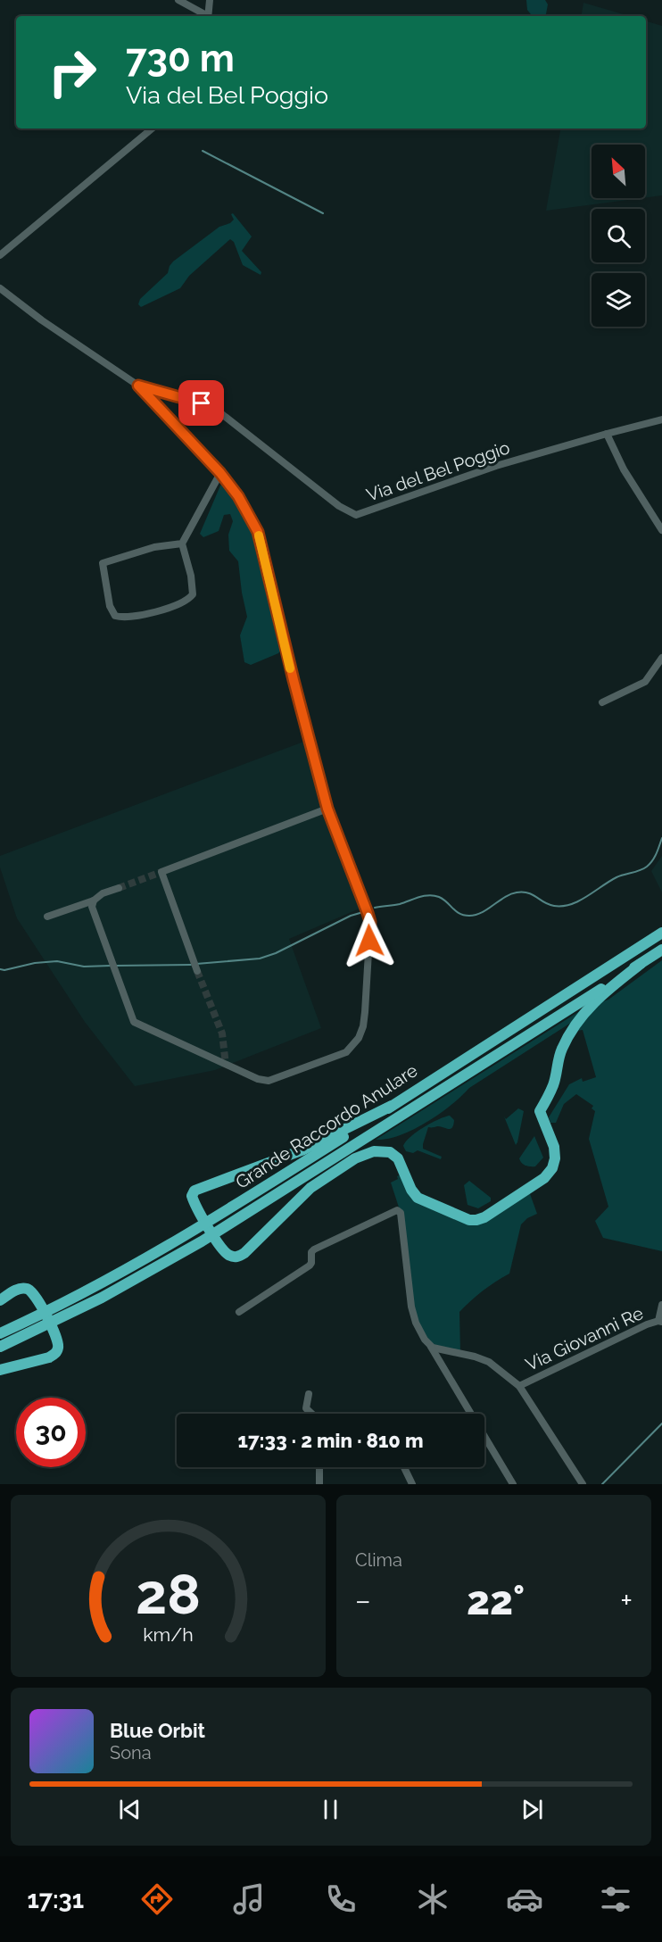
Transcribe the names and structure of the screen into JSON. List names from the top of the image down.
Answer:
{
  "streets": {
    "highway": ["Grande Raccordo Anulare"],
    "street": ["Via del Bel Poggio", "Via Giovanni Re"]
  },
  "north": "top left",
  "page": {
    "turn": ["730 m", "Via del Bel Poggio"],
    "limit": "30",
    "trip": "17:33 · 2 min · 810 m",
    "tile": "Clima",
    "heat": ["−", "22°", "+"],
    "song": ["Blue Orbit", "Sona"],
    "tabs": "17:31",
    "gauge": ["28", "km/h"]
  }
}
